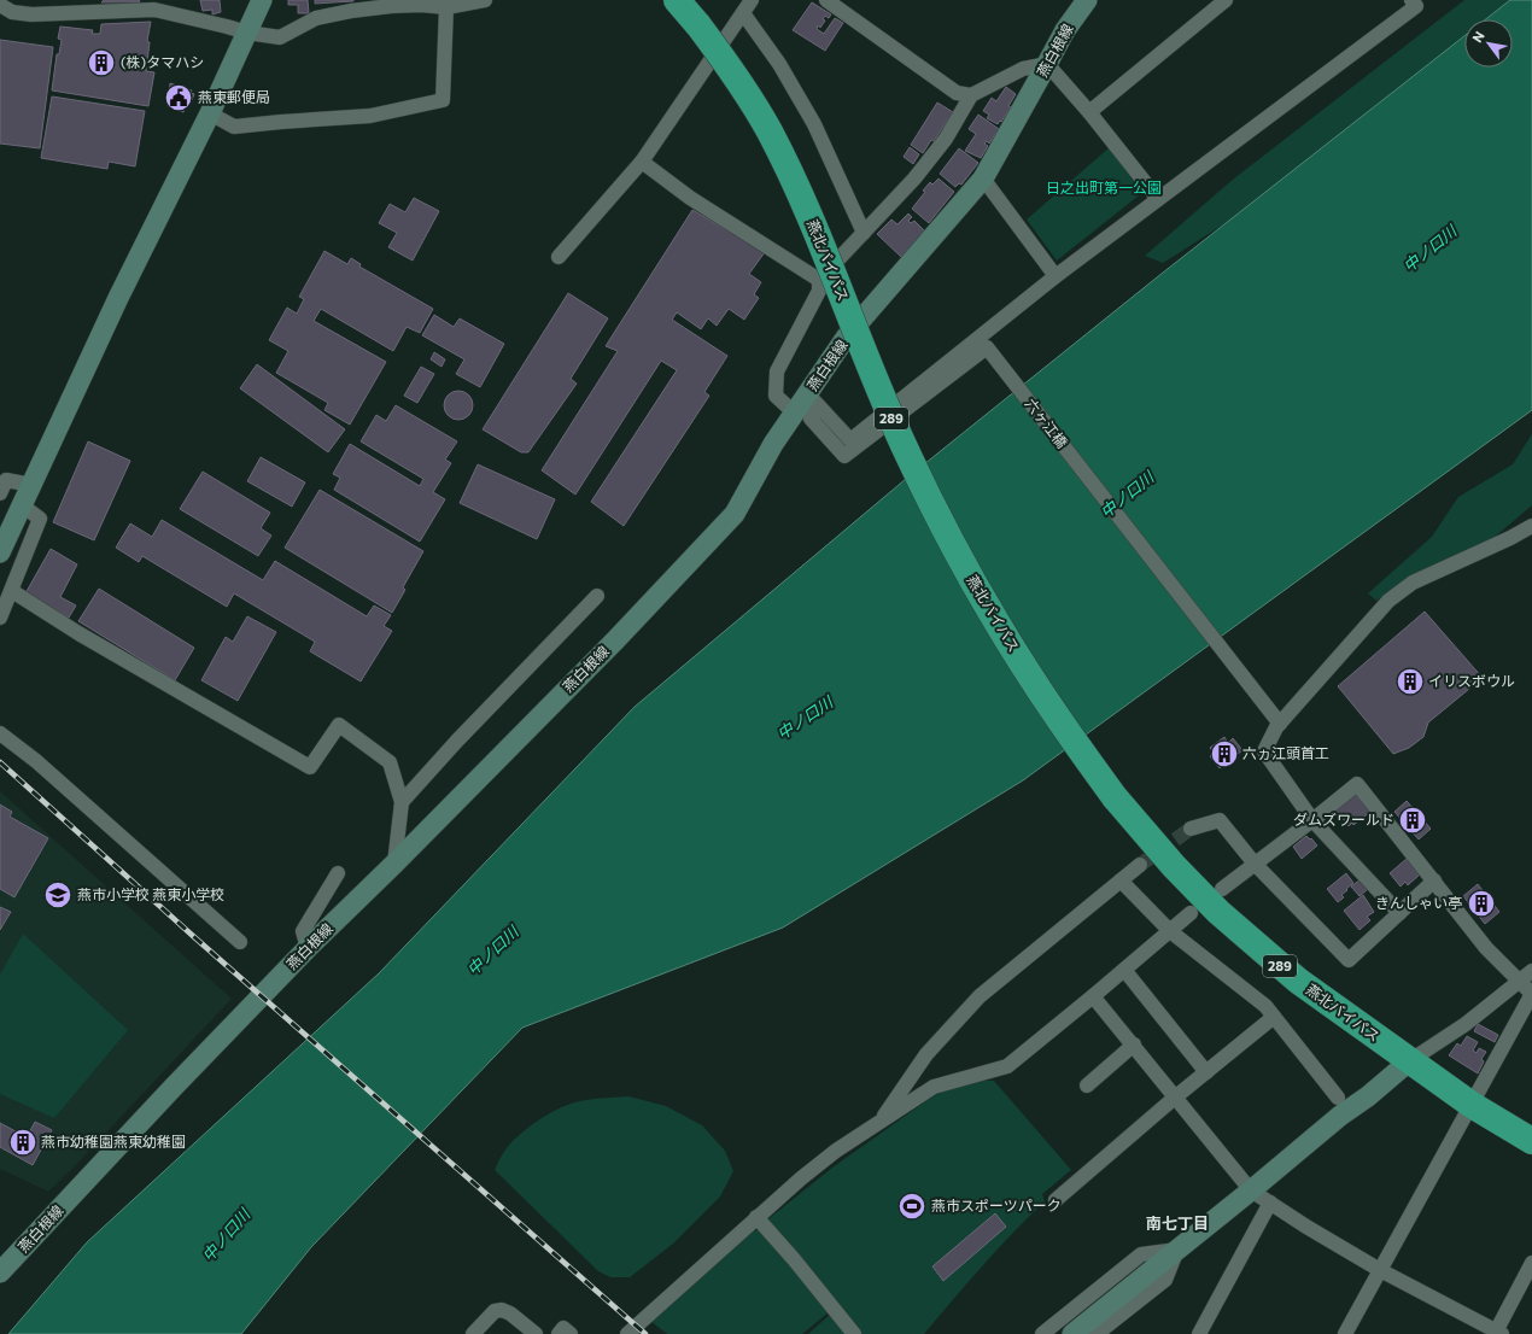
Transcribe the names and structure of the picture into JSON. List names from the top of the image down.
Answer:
{
  "streets": {
    "highway": ["燕北バイパス", "289"],
    "main road": ["燕白根線"],
    "street": ["六ヶ江橋"]
  },
  "crossings": [
    ["燕白根線", "六ヶ江橋"],
    ["燕北バイパス", "289"]
  ],
  "districts": ["南七丁目"],
  "water": ["中ノ口川"],
  "parks": ["日之出町第一公園"],
  "places": {
    "building": [
      "(株)タマハシ",
      "イリスボウル",
      "六ヵ江頭首工",
      "ダムズワールド",
      "きんしゃい亭",
      "燕市幼稚園燕東幼稚園"
    ],
    "public building": ["燕東郵便局"],
    "school or university": ["燕市小学校 燕東小学校"],
    "sports": ["燕市スポーツパーク"]
  },
  "north": "top left"
}
